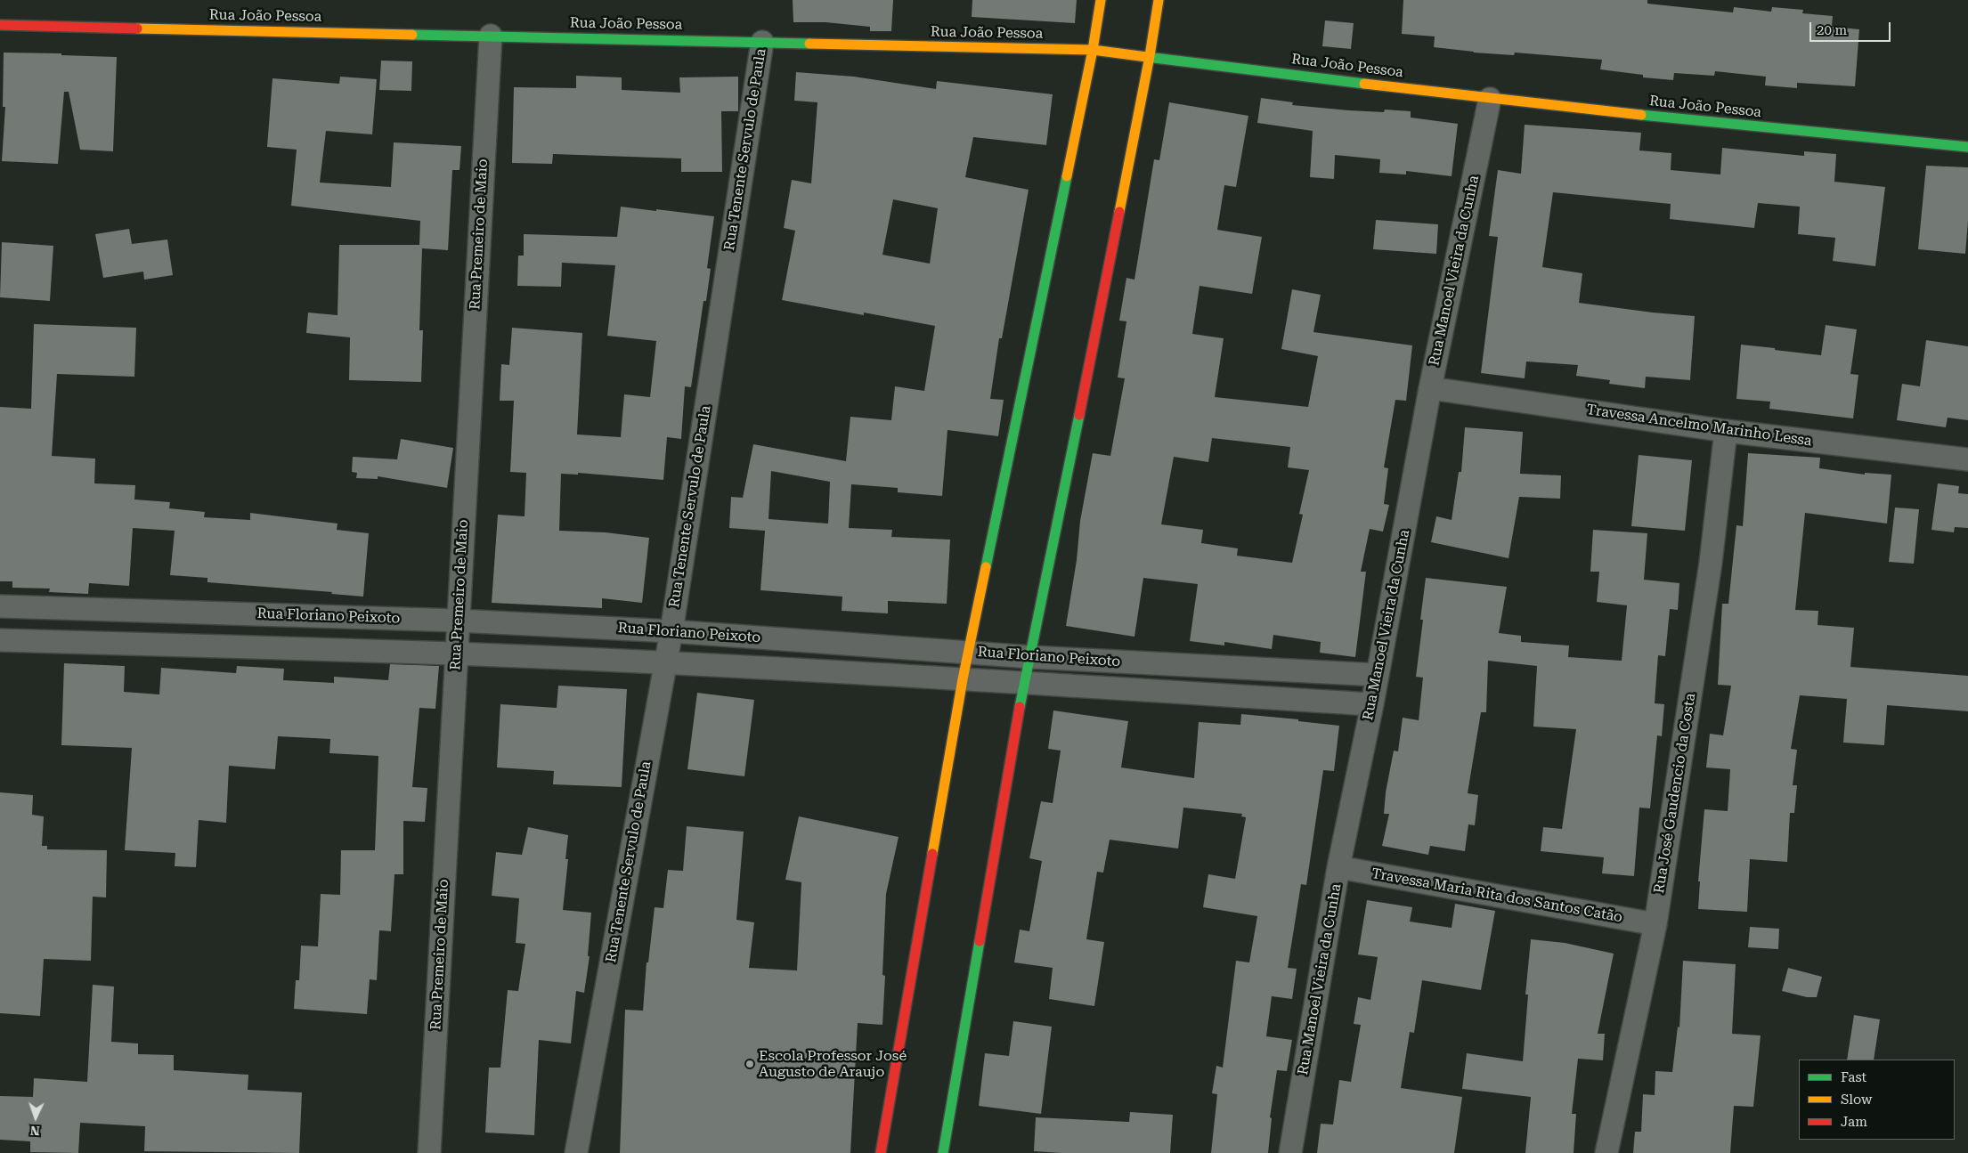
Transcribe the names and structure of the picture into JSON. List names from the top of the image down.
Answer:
{
  "streets": {
    "street": [
      "Rua João Pessoa",
      "Rua Tenente Servulo de Paula",
      "Rua Premeiro de Maio",
      "Rua Manoel Vieira da Cunha",
      "Travessa Ancelmo Marinho Lessa",
      "Rua Floriano Peixoto",
      "Rua José Gaudencio da Costa",
      "Travessa Maria Rita dos Santos Catão"
    ]
  },
  "crossings": [
    ["Rua João Pessoa", "Rua Tenente Servulo de Paula"],
    ["Rua João Pessoa", "Rua Premeiro de Maio"],
    ["Rua João Pessoa", "Rua Manoel Vieira da Cunha"],
    ["Rua Tenente Servulo de Paula", "Rua Floriano Peixoto"],
    ["Rua Premeiro de Maio", "Rua Floriano Peixoto"],
    ["Rua Manoel Vieira da Cunha", "Travessa Ancelmo Marinho Lessa"],
    ["Rua Manoel Vieira da Cunha", "Rua Floriano Peixoto"],
    ["Rua Manoel Vieira da Cunha", "Travessa Maria Rita dos Santos Catão"],
    ["Travessa Ancelmo Marinho Lessa", "Rua José Gaudencio da Costa"],
    ["Rua José Gaudencio da Costa", "Travessa Maria Rita dos Santos Catão"]
  ],
  "places": ["Escola Professor José Augusto de Araujo"],
  "legend": ["Fast", "Slow", "Jam"],
  "scale_bar": "20 m",
  "north": "bottom"
}
